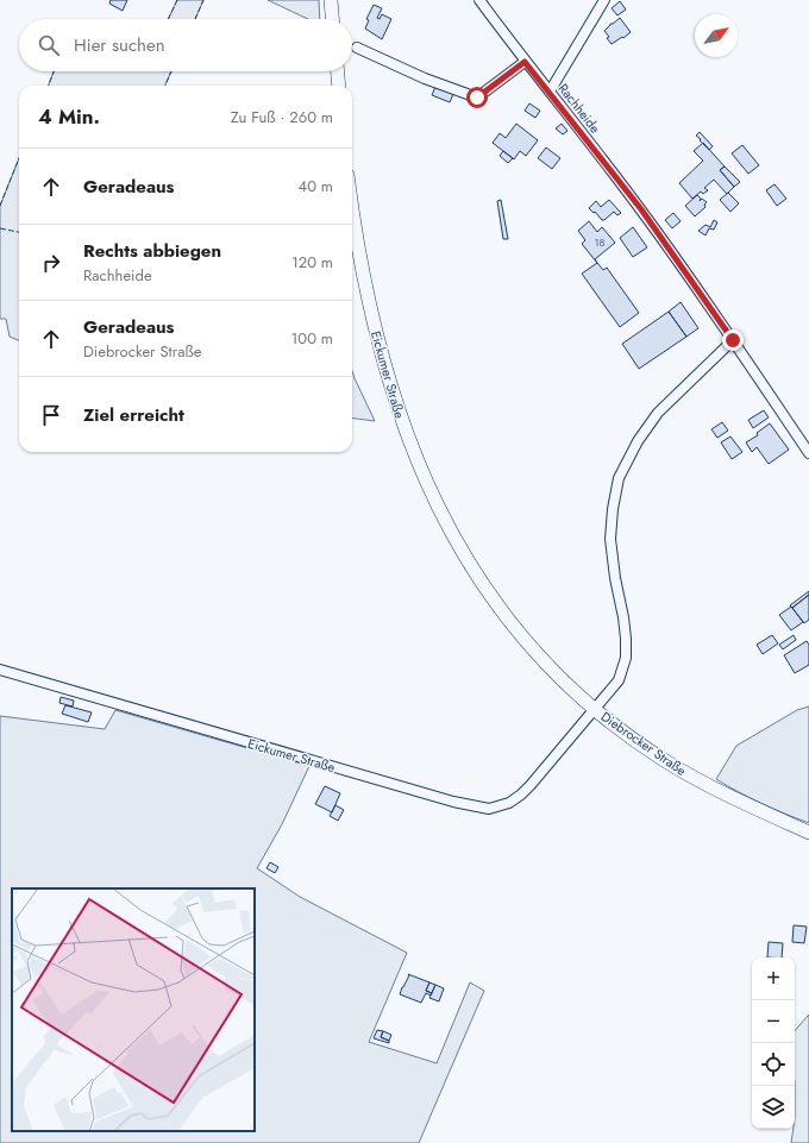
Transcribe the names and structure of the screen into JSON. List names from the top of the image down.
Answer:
{
  "streets": {
    "main road": ["Eickumer Straße", "Diebrocker Straße"],
    "street": ["Rachheide"]
  },
  "crossings": [
    ["Rachheide", "Diebrocker Straße"],
    ["Eickumer Straße", "Diebrocker Straße"]
  ],
  "house_numbers": ["18"],
  "north": "top right",
  "page": {
    "search": "Hier suchen",
    "heading": ["4 Min.", "Zu Fuß · 260 m"],
    "list": [
      ["Geradeaus", "40 m"],
      ["Rechts abbiegen", "Rachheide", "120 m"],
      ["Geradeaus", "Diebrocker Straße", "100 m"],
      "Ziel erreicht"
    ],
    "map_buttons": ["+", "−"]
  }
}
